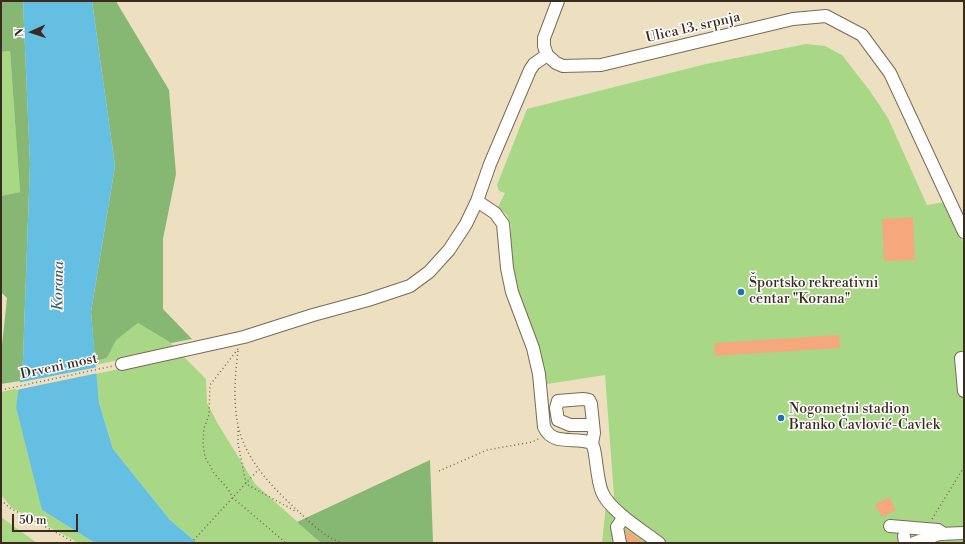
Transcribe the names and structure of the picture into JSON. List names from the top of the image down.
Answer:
{
  "streets": {
    "street": ["Ulica 13. srpnja"],
    "path": ["Drveni most"]
  },
  "water": ["Korana"],
  "places": ["Športsko rekreativni centar \"Korana\"", "Nogometni stadion Branko Čavlović-Čavlek"],
  "scale_bar": "50 m",
  "north": "left"
}
